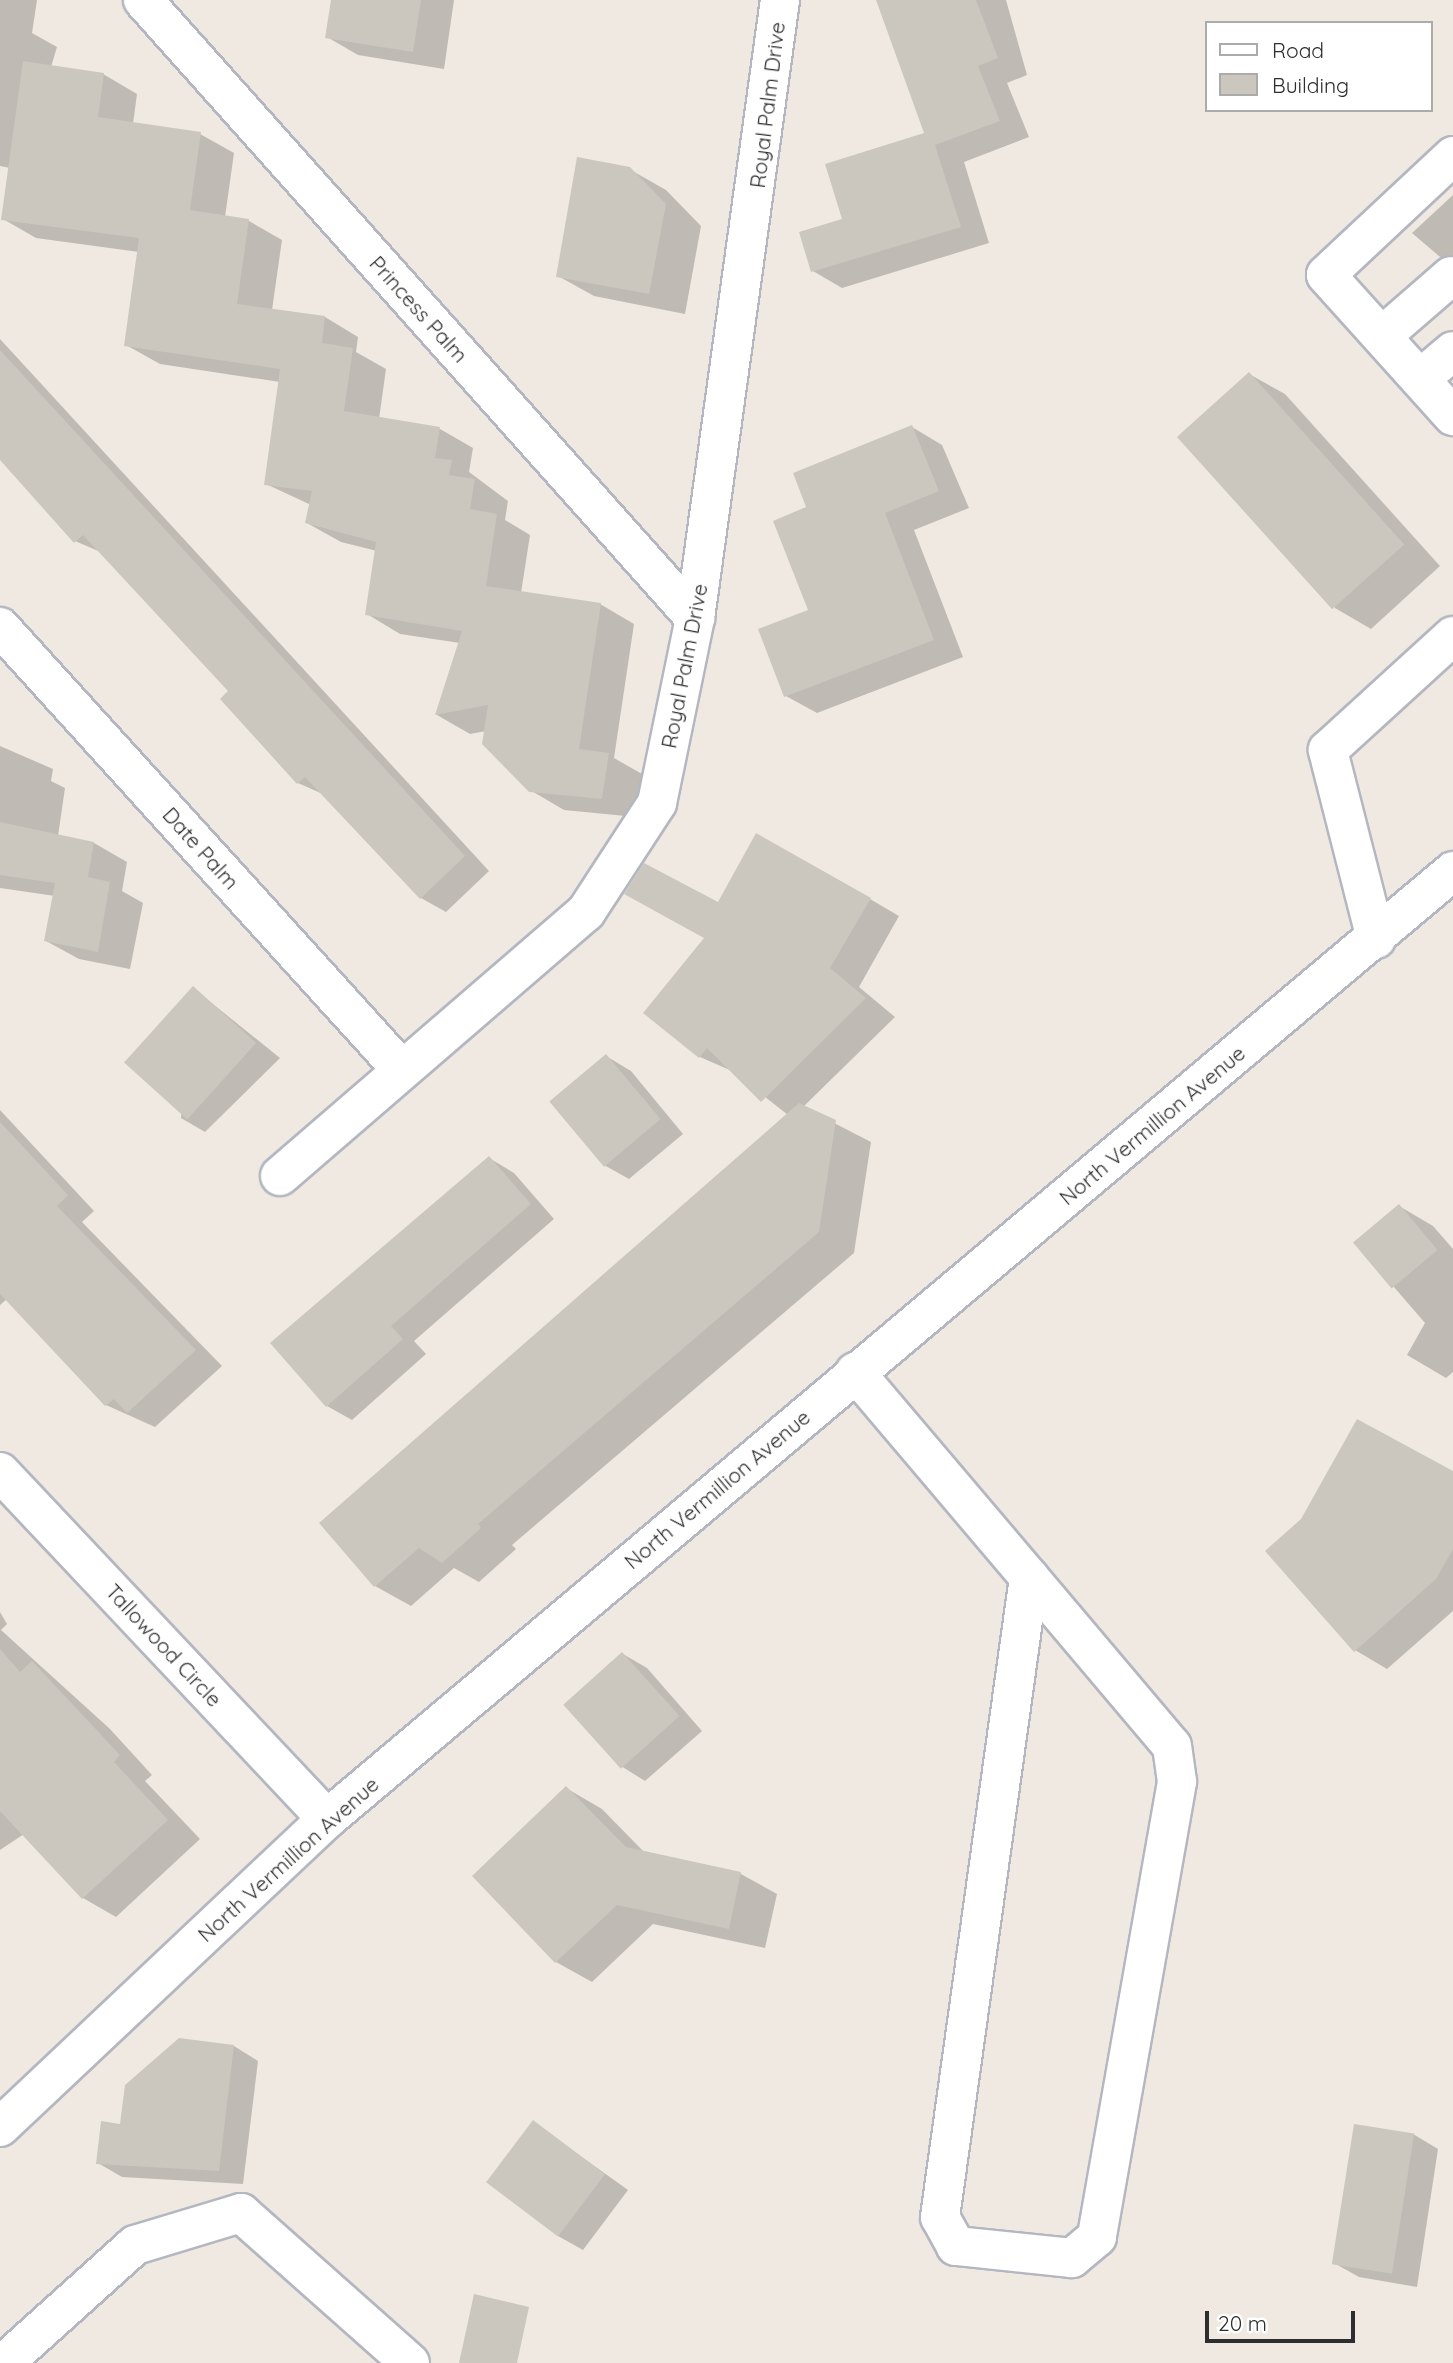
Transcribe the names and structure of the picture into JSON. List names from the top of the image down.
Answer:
{
  "streets": {
    "street": [
      "Royal Palm Drive",
      "Princess Palm",
      "Date Palm",
      "North Vermillion Avenue",
      "Tallowood Circle"
    ]
  },
  "crossings": [
    ["Royal Palm Drive", "Princess Palm"],
    ["Royal Palm Drive", "Date Palm"],
    ["North Vermillion Avenue", "Tallowood Circle"]
  ],
  "legend": ["Road", "Building"],
  "scale_bar": "20 m"
}
